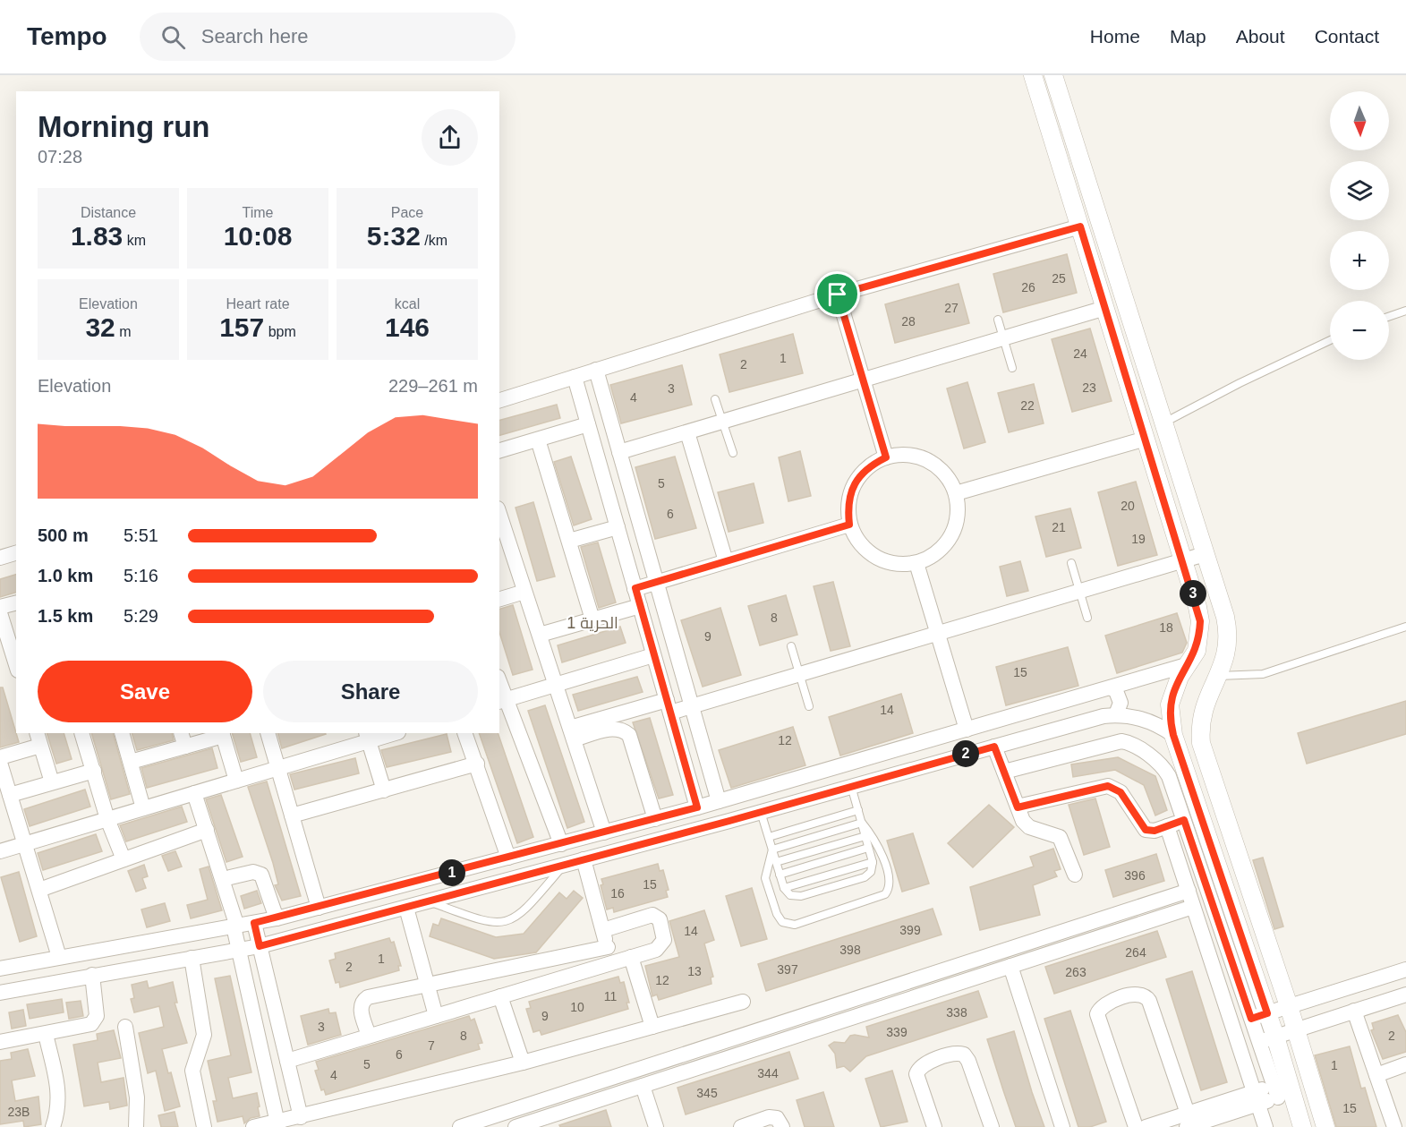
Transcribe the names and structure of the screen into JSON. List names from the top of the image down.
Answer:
{
  "districts": ["الحرية 1"],
  "house_numbers": [
    "25",
    "26",
    "27",
    "28",
    "24",
    "1",
    "2",
    "23",
    "3",
    "4",
    "22",
    "5",
    "20",
    "6",
    "21",
    "19",
    "8",
    "18",
    "9",
    "15",
    "14",
    "12",
    "396",
    "15",
    "16",
    "399",
    "14",
    "398",
    "264",
    "1",
    "2",
    "397",
    "13",
    "263",
    "12",
    "11",
    "10",
    "338",
    "9",
    "3",
    "339",
    "8",
    "2",
    "7",
    "6",
    "5",
    "1",
    "344",
    "4",
    "345",
    "15",
    "23B"
  ],
  "north": "bottom",
  "page": {
    "header": "Tempo",
    "search": "Search here",
    "nav": [
      "Home",
      "Map",
      "About",
      "Contact"
    ],
    "map_buttons": ["+", "−"],
    "heading": ["Morning run", "07:28"],
    "stats": [
      ["Distance", "1.83 km"],
      ["Time", "10:08"],
      ["Pace", "5:32 /km"],
      ["Elevation", "32 m"],
      ["Heart rate", "157 bpm"],
      ["kcal", "146"]
    ],
    "chart": ["Elevation", "229–261 m"],
    "list": [
      {
        "name": "500 m",
        "note": "5:51"
      },
      {
        "name": "1.0 km",
        "note": "5:16"
      },
      {
        "name": "1.5 km",
        "note": "5:29"
      }
    ],
    "pins": ["3", "2", "1"],
    "buttons": ["Save", "Share"]
  }
}
